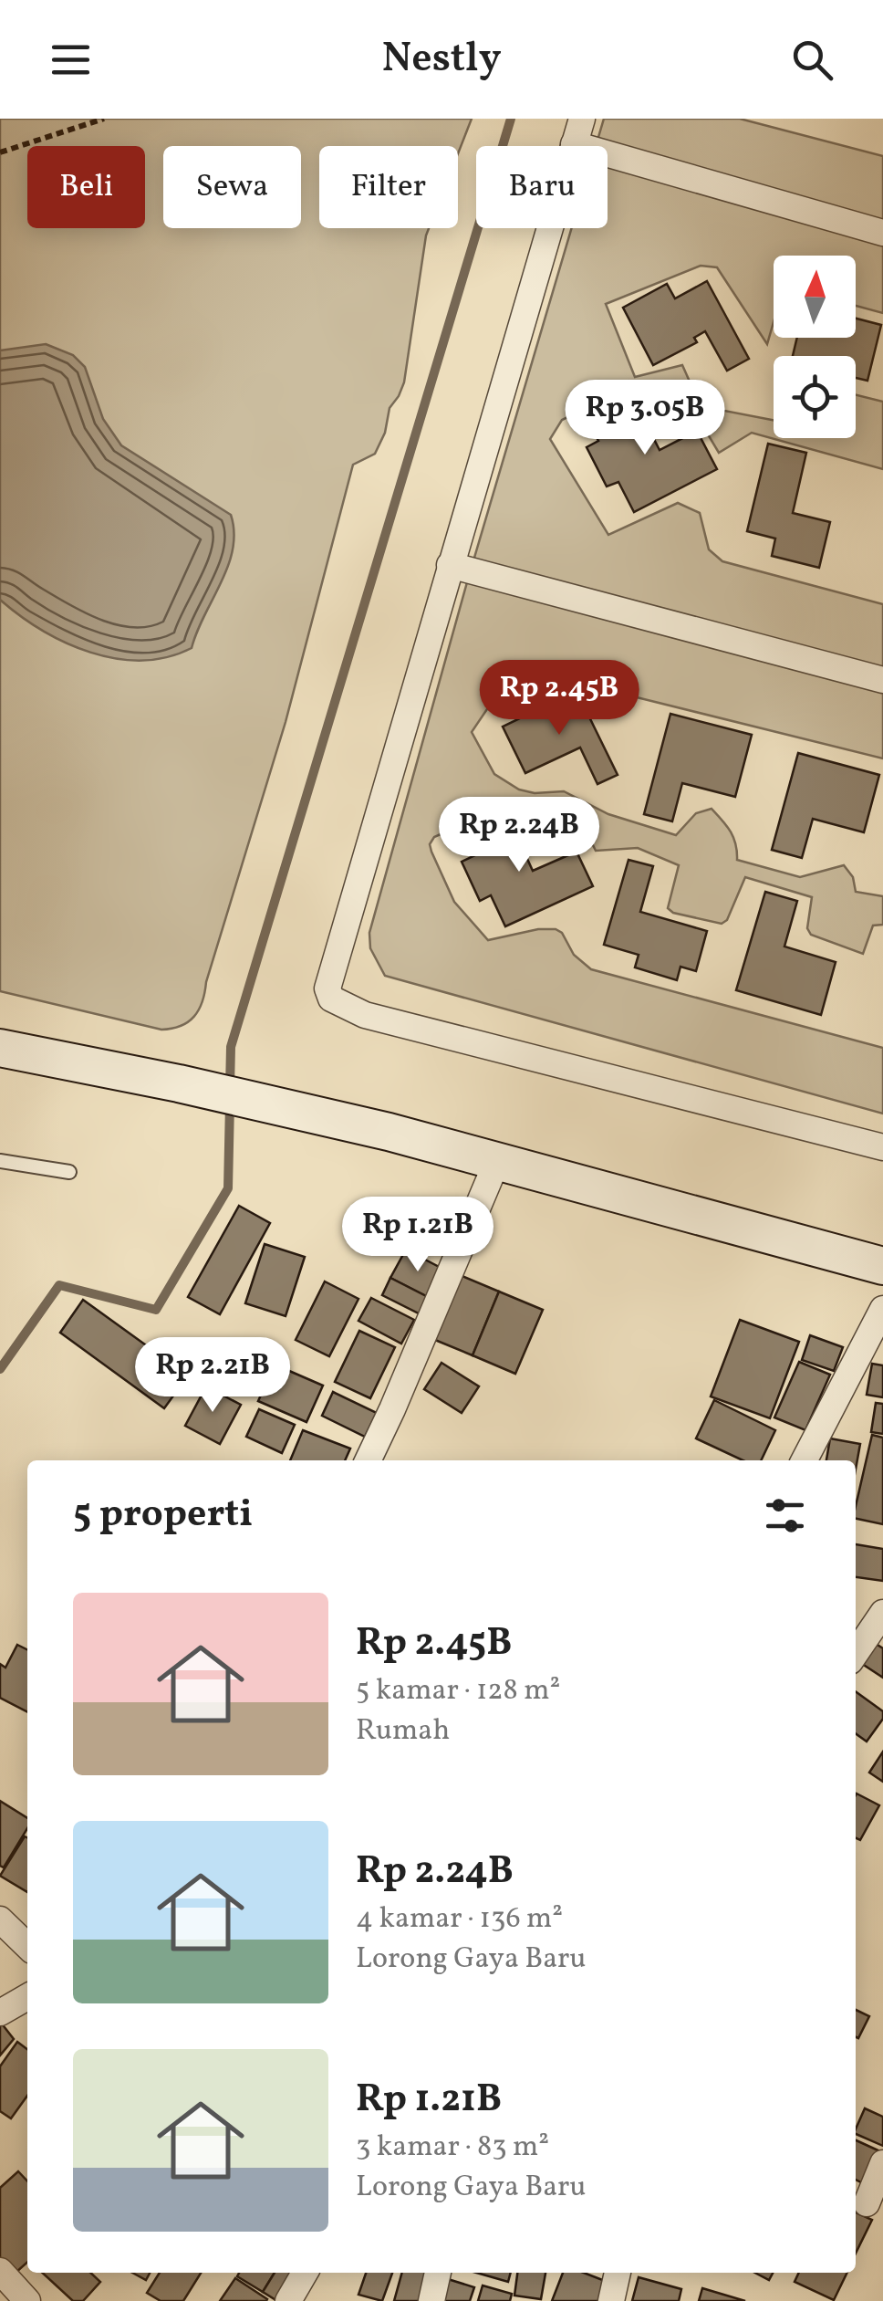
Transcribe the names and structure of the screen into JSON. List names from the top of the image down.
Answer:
{
  "north": "top",
  "page": {
    "header": "Nestly",
    "chip": [
      "Beli",
      "Sewa",
      "Filter",
      "Baru"
    ],
    "price": [
      "Rp 3.05B",
      "Rp 2.45B",
      "Rp 2.24B",
      "Rp 1.21B",
      "Rp 2.21B"
    ],
    "heading": "5 properti",
    "list": [
      {
        "name": "Rp 2.45B",
        "note": "5 kamar · 128 m² · Rumah"
      },
      {
        "name": "Rp 2.24B",
        "note": "4 kamar · 136 m² · Lorong Gaya Baru"
      },
      {
        "name": "Rp 1.21B",
        "note": "3 kamar · 83 m² · Lorong Gaya Baru"
      }
    ]
  }
}
